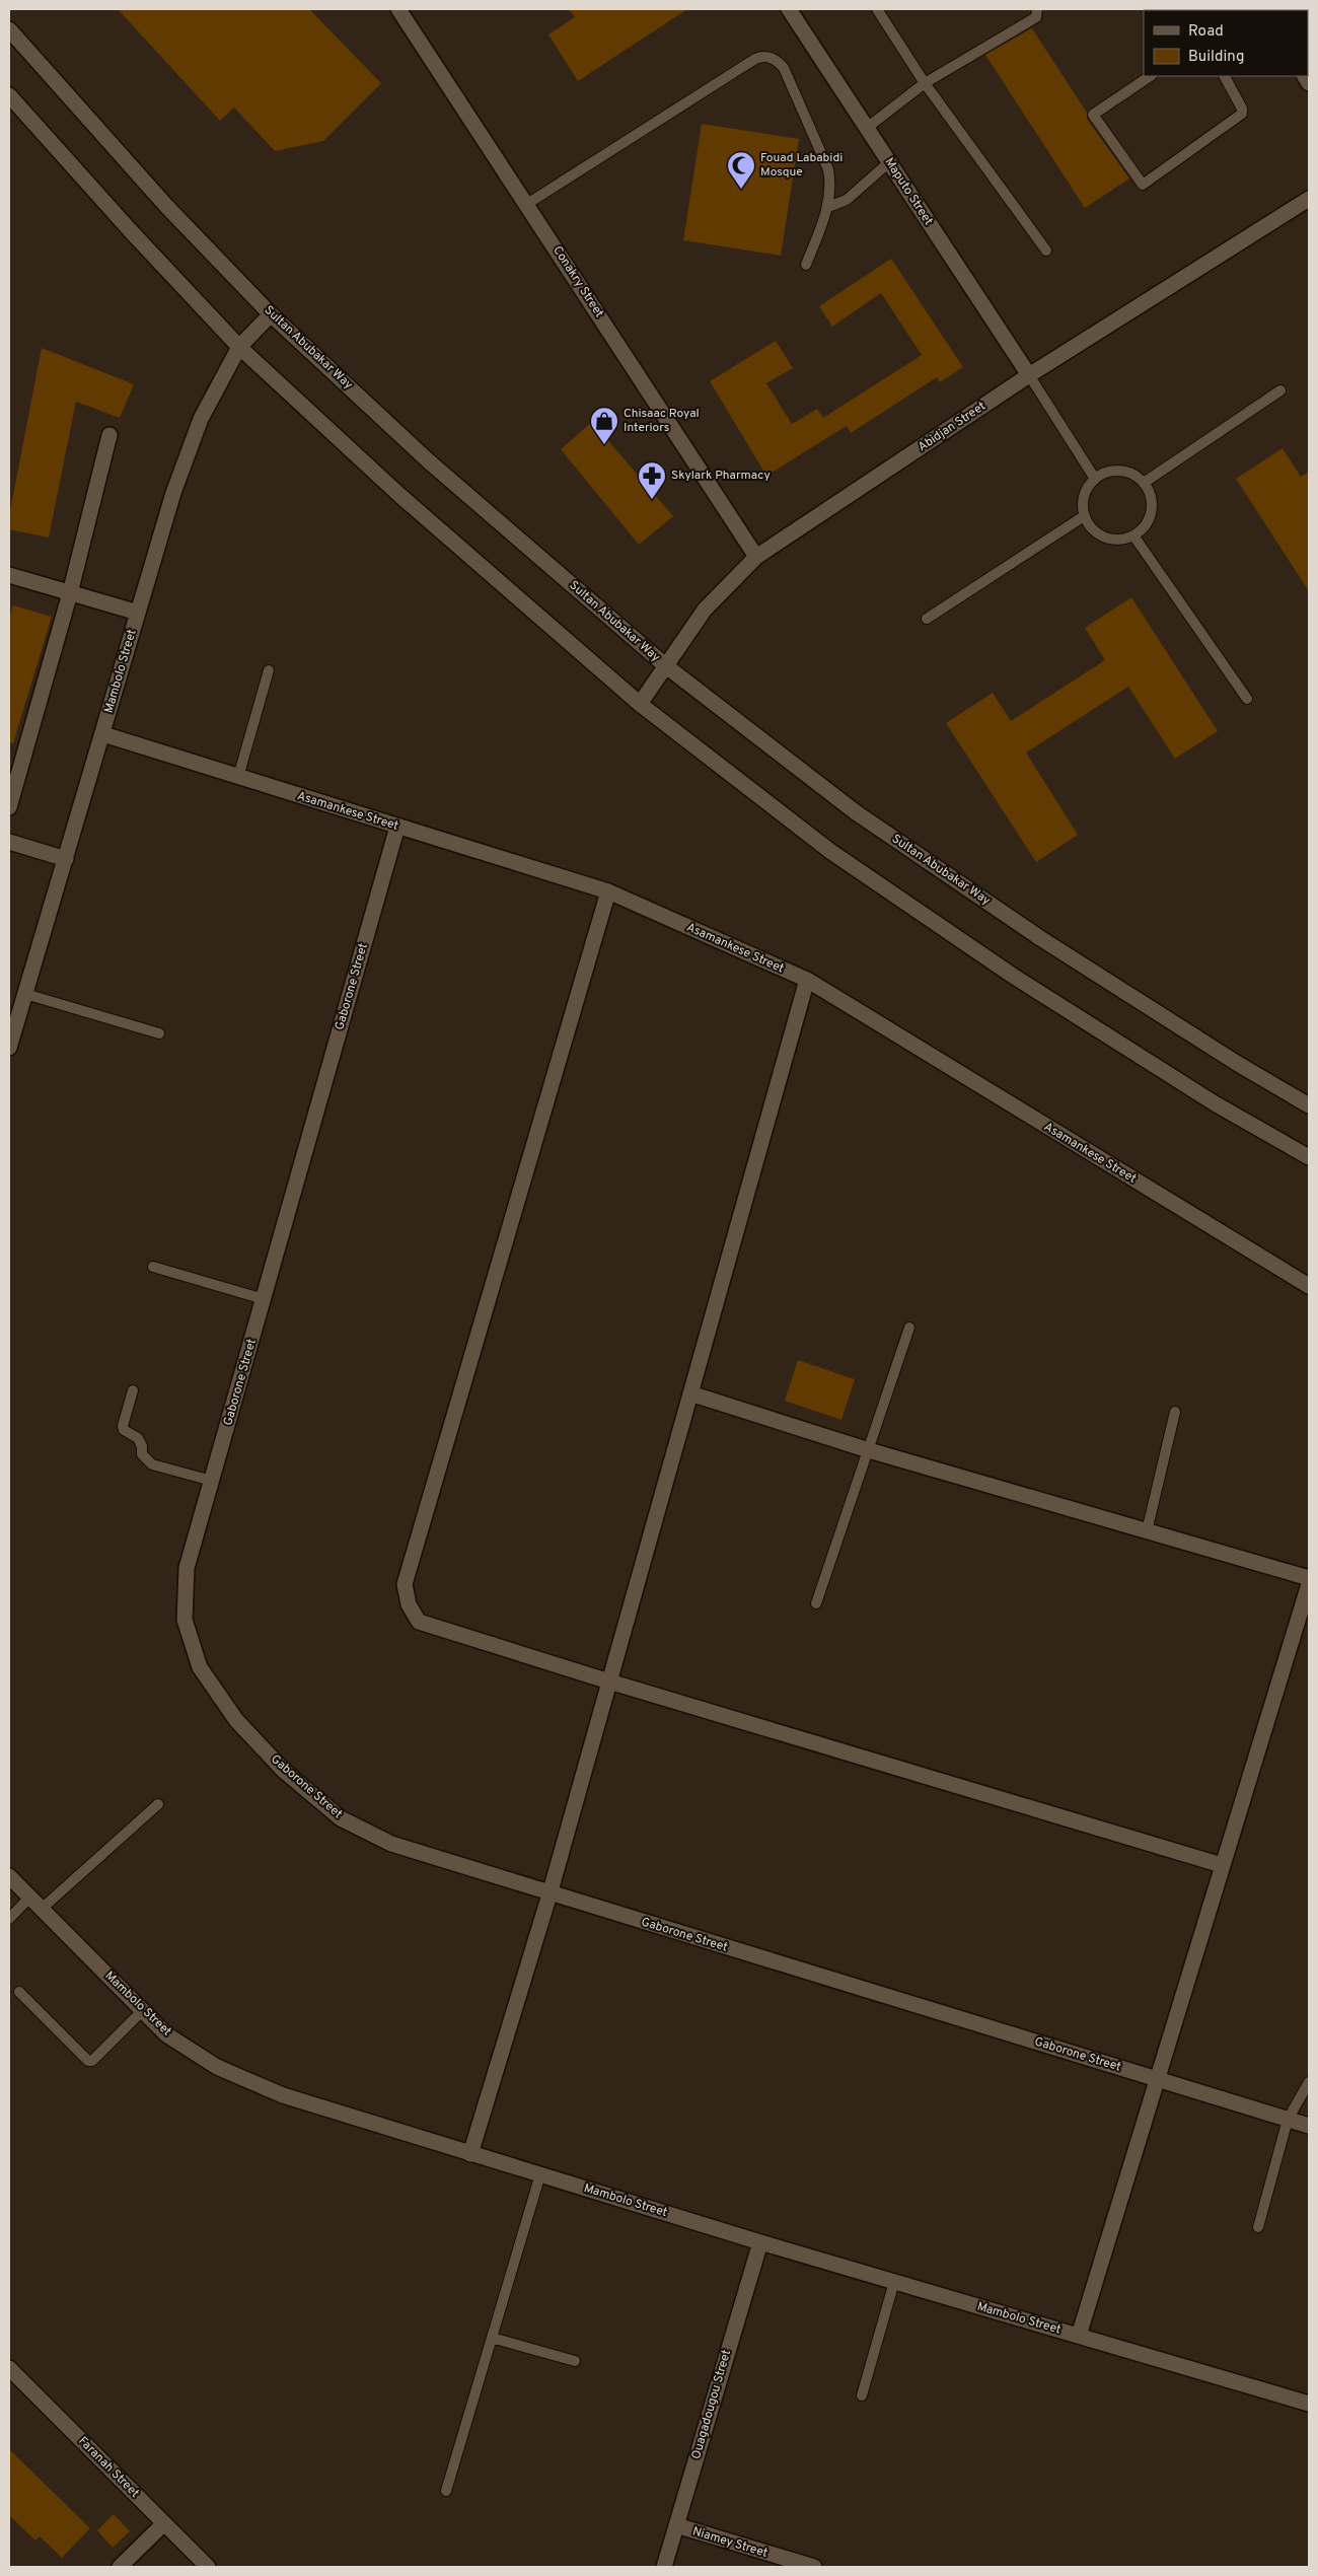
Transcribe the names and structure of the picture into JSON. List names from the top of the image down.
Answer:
{
  "streets": {
    "street": [
      "Maputo Street",
      "Conakry Street",
      "Sultan Abubakar Way",
      "Abidjan Street",
      "Mambolo Street",
      "Asamankese Street",
      "Gaborone Street",
      "Ouagadougou Street",
      "Faranah Street",
      "Niamey Street"
    ]
  },
  "crossings": [
    ["Maputo Street", "Abidjan Street"],
    ["Conakry Street", "Abidjan Street"],
    ["Sultan Abubakar Way", "Abidjan Street"],
    ["Sultan Abubakar Way", "Mambolo Street"],
    ["Mambolo Street", "Asamankese Street"],
    ["Mambolo Street", "Ouagadougou Street"],
    ["Asamankese Street", "Gaborone Street"],
    ["Ouagadougou Street", "Niamey Street"]
  ],
  "places": {
    "mosque": ["Fouad Lababidi Mosque"],
    "shop": ["Chisaac Royal Interiors"],
    "pharmacy": ["Skylark Pharmacy"]
  },
  "legend": ["Road", "Building"]
}
